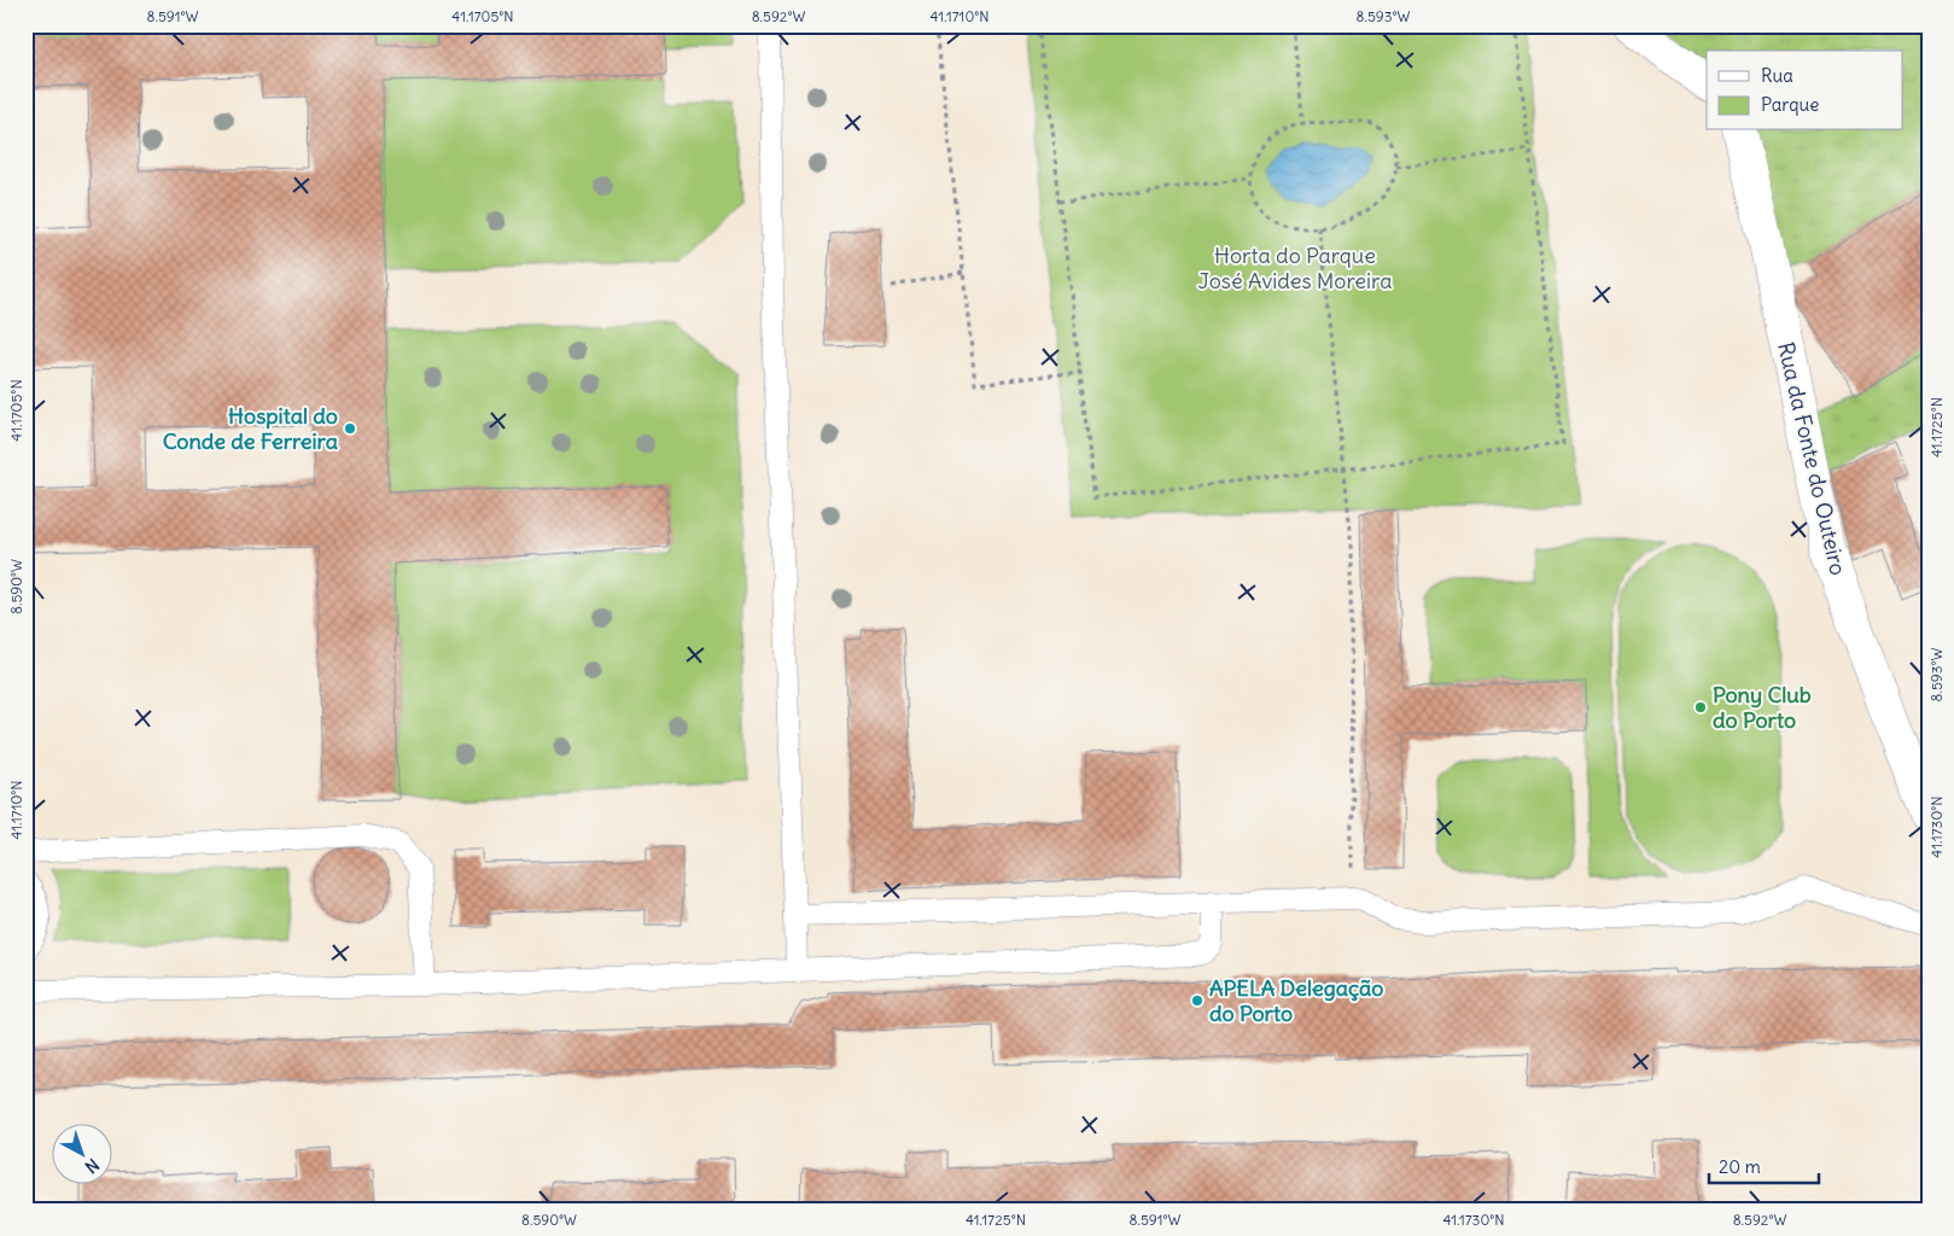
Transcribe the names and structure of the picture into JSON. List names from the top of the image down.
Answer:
{
  "streets": {
    "street": ["Rua da Fonte do Outeiro"]
  },
  "parks": ["Horta do Parque José Avides Moreira"],
  "places": ["Hospital do Conde de Ferreira", "Pony Club do Porto", "APELA Delegação do Porto"],
  "legend": ["Rua", "Parque"],
  "scale_bar": "20 m",
  "north": "bottom right",
  "coordinates": [
    "8.591°W",
    "41.1705°N",
    "8.592°W",
    "41.1710°N",
    "8.593°W",
    "41.1725°N",
    "8.590°W",
    "41.1730°N"
  ]
}
